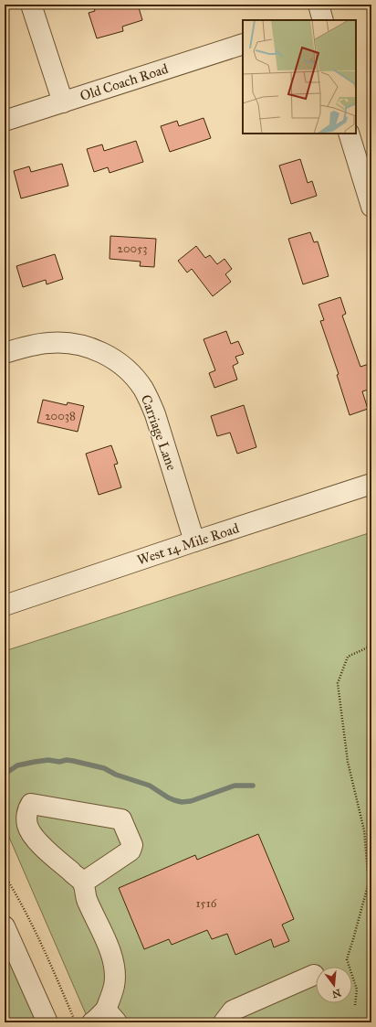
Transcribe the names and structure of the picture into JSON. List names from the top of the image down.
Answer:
{
  "streets": {
    "street": ["Old Coach Road", "Carriage Lane", "West 14 Mile Road"]
  },
  "crossings": [
    ["Carriage Lane", "West 14 Mile Road"]
  ],
  "house_numbers": ["20053", "20038", "1516"],
  "north": "bottom"
}
